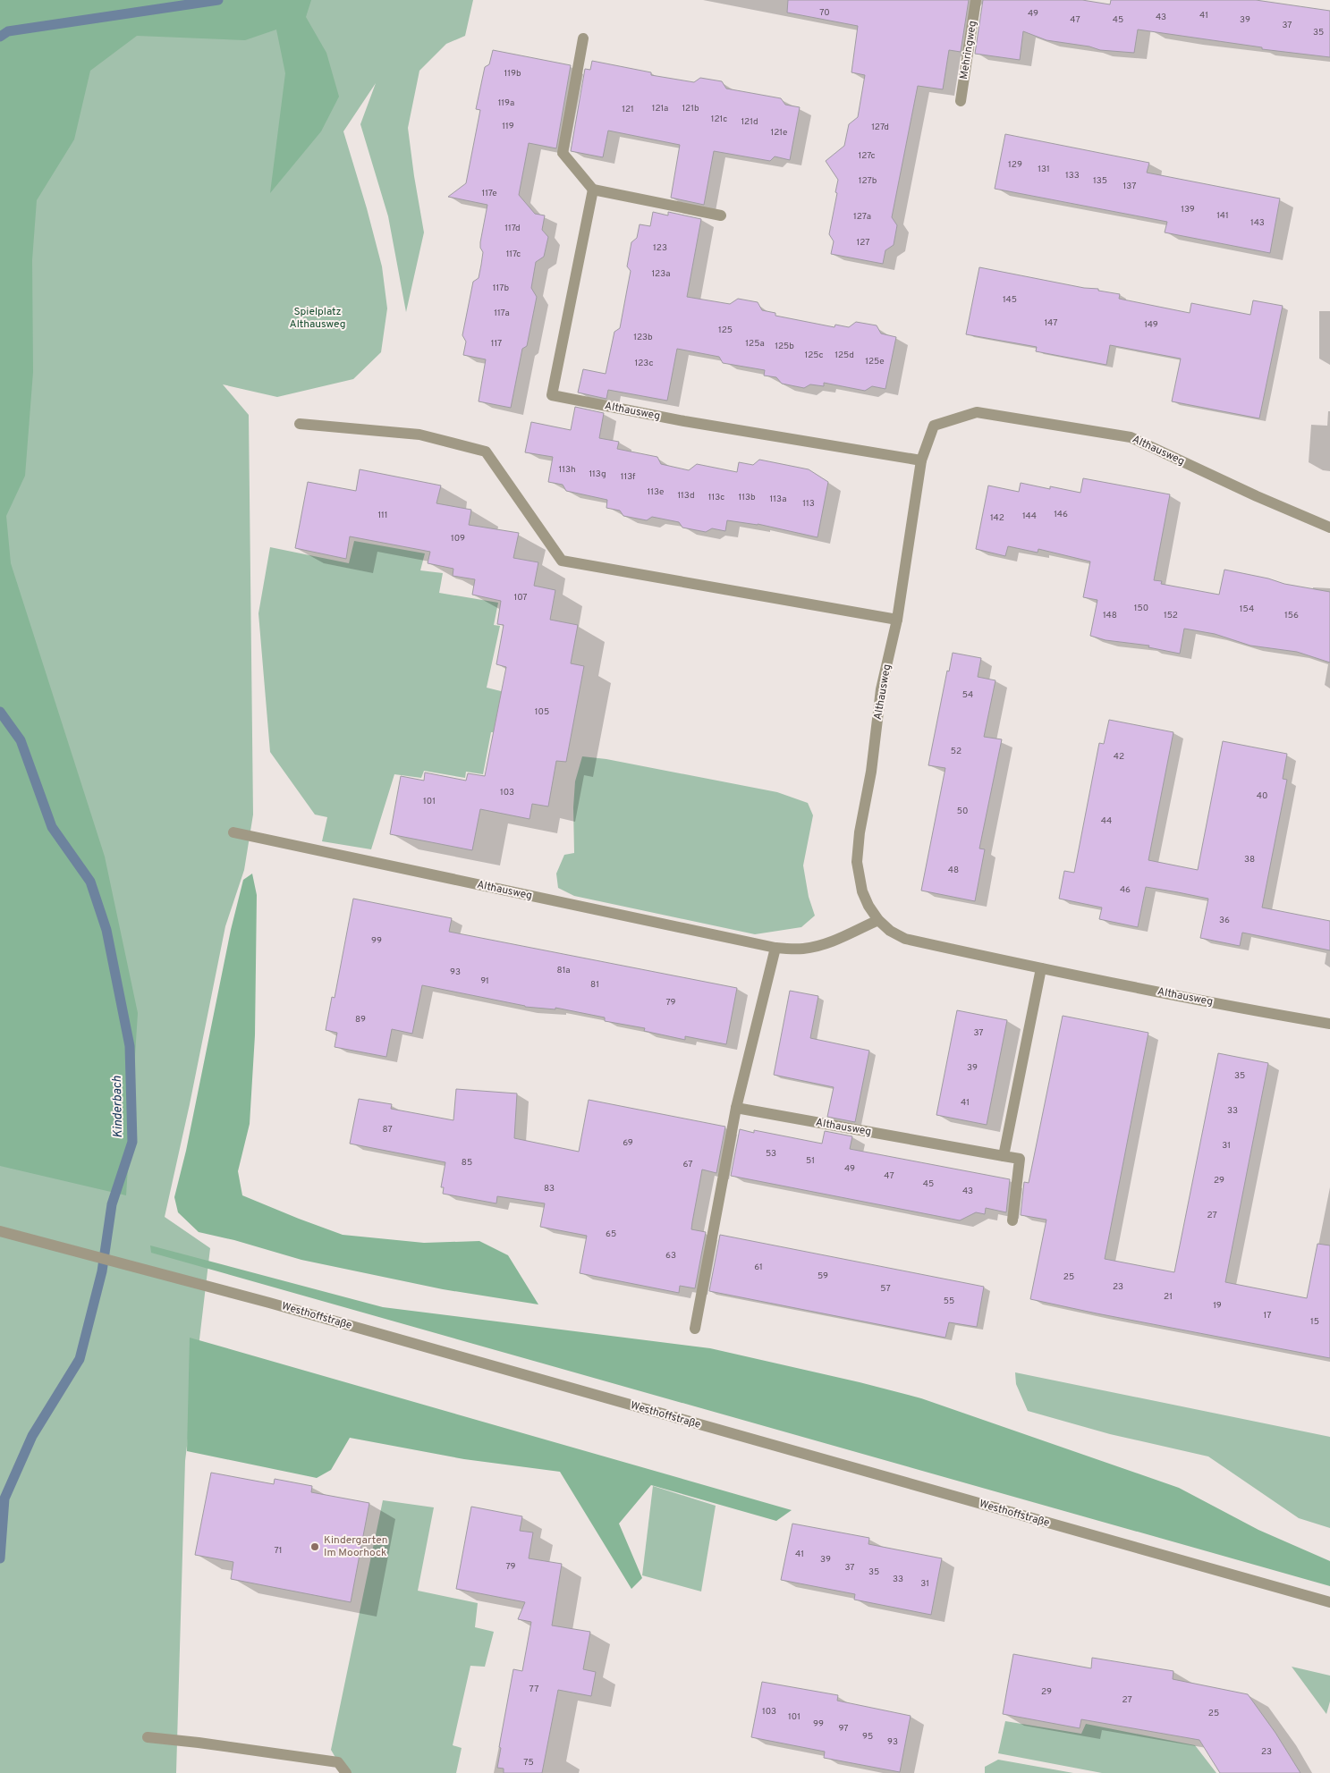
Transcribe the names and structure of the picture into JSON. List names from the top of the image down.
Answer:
{
  "streets": {
    "street": ["Mehringweg", "Althausweg", "Westhoffstraße"]
  },
  "water": ["Kinderbach"],
  "parks": ["Spielplatz Althausweg"],
  "places": ["Kindergarten Im Moorhock"],
  "house_numbers": [
    "70",
    "49",
    "41",
    "43",
    "47",
    "45",
    "39",
    "37",
    "35",
    "119b",
    "119a",
    "121a",
    "121b",
    "121",
    "121c",
    "121d",
    "119",
    "127d",
    "121e",
    "127c",
    "129",
    "131",
    "133",
    "127b",
    "135",
    "137",
    "117e",
    "139",
    "141",
    "127a",
    "143",
    "117d",
    "127",
    "123",
    "117c",
    "123a",
    "117b",
    "145",
    "117a",
    "147",
    "149",
    "125",
    "123b",
    "117",
    "125a",
    "125b",
    "125c",
    "125d",
    "125e",
    "123c",
    "113h",
    "113g",
    "113f",
    "113e",
    "113d",
    "113c",
    "113b",
    "113a",
    "113",
    "146",
    "111",
    "144",
    "142",
    "109",
    "107",
    "150",
    "154",
    "148",
    "152",
    "156",
    "54",
    "105",
    "52",
    "42",
    "103",
    "40",
    "101",
    "50",
    "44",
    "38",
    "48",
    "46",
    "36",
    "99",
    "81a",
    "93",
    "91",
    "81",
    "79",
    "89",
    "37",
    "39",
    "35",
    "41",
    "33",
    "87",
    "69",
    "31",
    "53",
    "51",
    "85",
    "67",
    "49",
    "47",
    "29",
    "45",
    "83",
    "43",
    "27",
    "65",
    "63",
    "61",
    "59",
    "25",
    "23",
    "57",
    "21",
    "55",
    "19",
    "17",
    "15",
    "71",
    "41",
    "39",
    "79",
    "37",
    "35",
    "33",
    "31",
    "77",
    "29",
    "27",
    "103",
    "25",
    "101",
    "99",
    "97",
    "95",
    "93",
    "23",
    "75"
  ]
}
